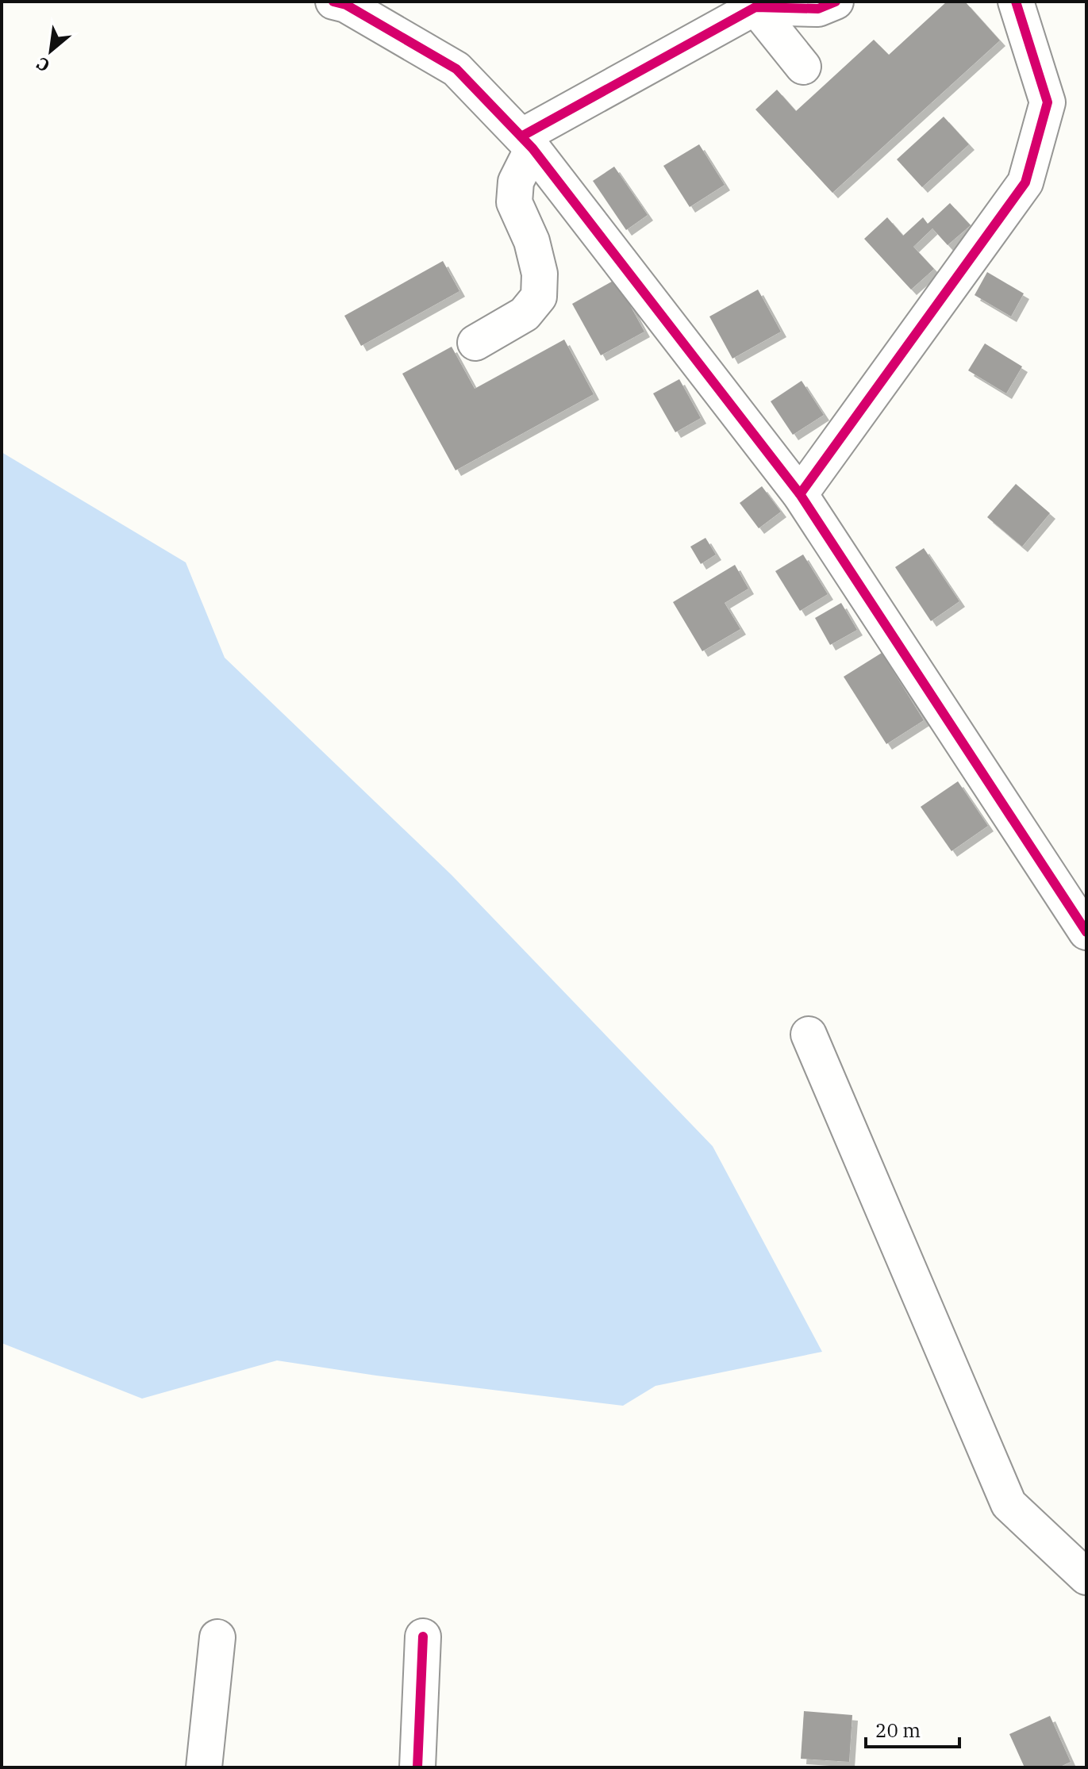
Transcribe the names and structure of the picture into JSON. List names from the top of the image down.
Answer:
{
  "scale_bar": "20 m",
  "north": "bottom left"
}
